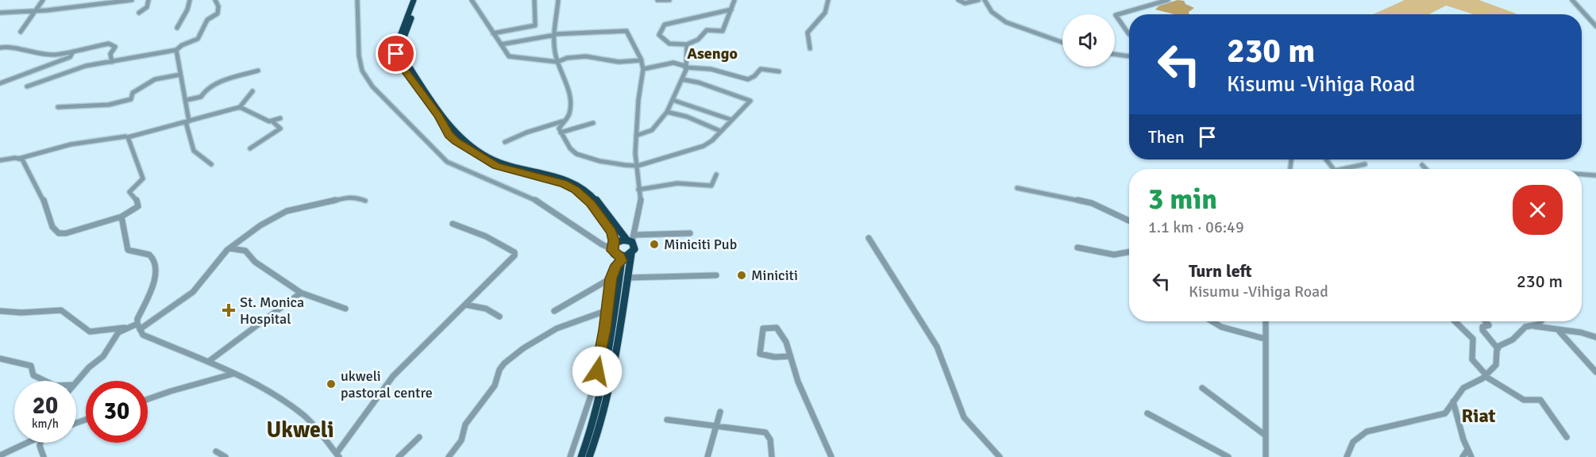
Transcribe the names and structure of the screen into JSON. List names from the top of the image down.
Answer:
{
  "districts": ["Asengo", "Riat", "Ukweli"],
  "places": {
    "other": ["Miniciti Pub", "Miniciti", "ukweli pastoral centre"],
    "health": ["St. Monica Hospital"]
  },
  "page": {
    "turn": ["230 m", "Kisumu -Vihiga Road"],
    "then": "Then",
    "heading": ["3 min", "1.1 km · 06:49"],
    "list": [
      {
        "name": "Turn left",
        "note": "Kisumu -Vihiga Road",
        "value": "230 m"
      }
    ],
    "speed": "20 km/h",
    "limit": "30"
  }
}
